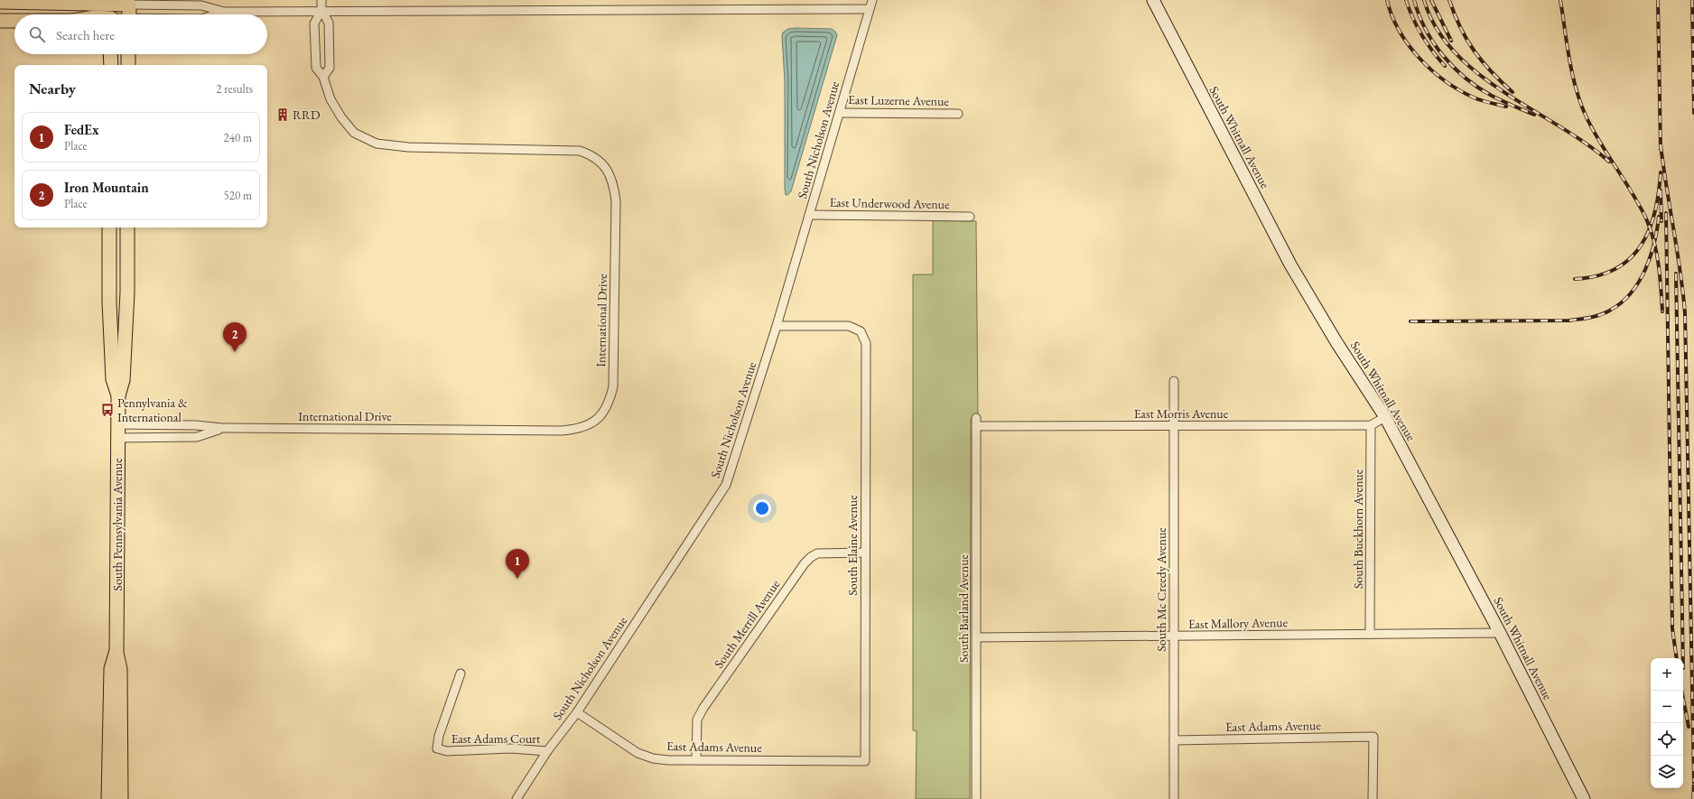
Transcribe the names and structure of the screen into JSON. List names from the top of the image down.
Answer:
{
  "streets": {
    "main road": ["South Pennsylvania Avenue"],
    "street": [
      "East Luzerne Avenue",
      "South Whitnall Avenue",
      "South Nicholson Avenue",
      "East Underwood Avenue",
      "International Drive",
      "East Morris Avenue",
      "South Buckhorn Avenue",
      "South Elaine Avenue",
      "South Mc Creedy Avenue",
      "South Barland Avenue",
      "East Mallory Avenue",
      "South Merrill Avenue",
      "East Adams Avenue",
      "East Adams Court"
    ]
  },
  "crossings": [
    ["East Luzerne Avenue", "South Nicholson Avenue"],
    ["South Whitnall Avenue", "East Morris Avenue"],
    ["South Whitnall Avenue", "East Mallory Avenue"],
    ["South Nicholson Avenue", "East Underwood Avenue"],
    ["South Nicholson Avenue", "South Elaine Avenue"],
    ["South Nicholson Avenue", "East Adams Avenue"],
    ["South Nicholson Avenue", "East Adams Court"],
    ["International Drive", "South Pennsylvania Avenue"],
    ["East Morris Avenue", "South Buckhorn Avenue"],
    ["East Morris Avenue", "South Mc Creedy Avenue"],
    ["East Morris Avenue", "South Barland Avenue"],
    ["South Buckhorn Avenue", "East Mallory Avenue"],
    ["South Elaine Avenue", "South Merrill Avenue"],
    ["South Elaine Avenue", "East Adams Avenue"],
    ["South Mc Creedy Avenue", "East Mallory Avenue"],
    ["South Mc Creedy Avenue", "East Adams Avenue"],
    ["South Barland Avenue", "East Mallory Avenue"],
    ["South Merrill Avenue", "East Adams Avenue"]
  ],
  "places": {
    "building": ["RRD"],
    "bus stop": ["Pennylvania & International"]
  },
  "page": {
    "search": "Search here",
    "heading": ["Nearby", "2 results"],
    "list": [
      {
        "mark": "1",
        "name": "FedEx",
        "note": "Place",
        "value": "240 m"
      },
      {
        "mark": "2",
        "name": "Iron Mountain",
        "note": "Place",
        "value": "520 m"
      }
    ],
    "pins": ["2", "1"],
    "map_buttons": ["+", "−"]
  }
}
